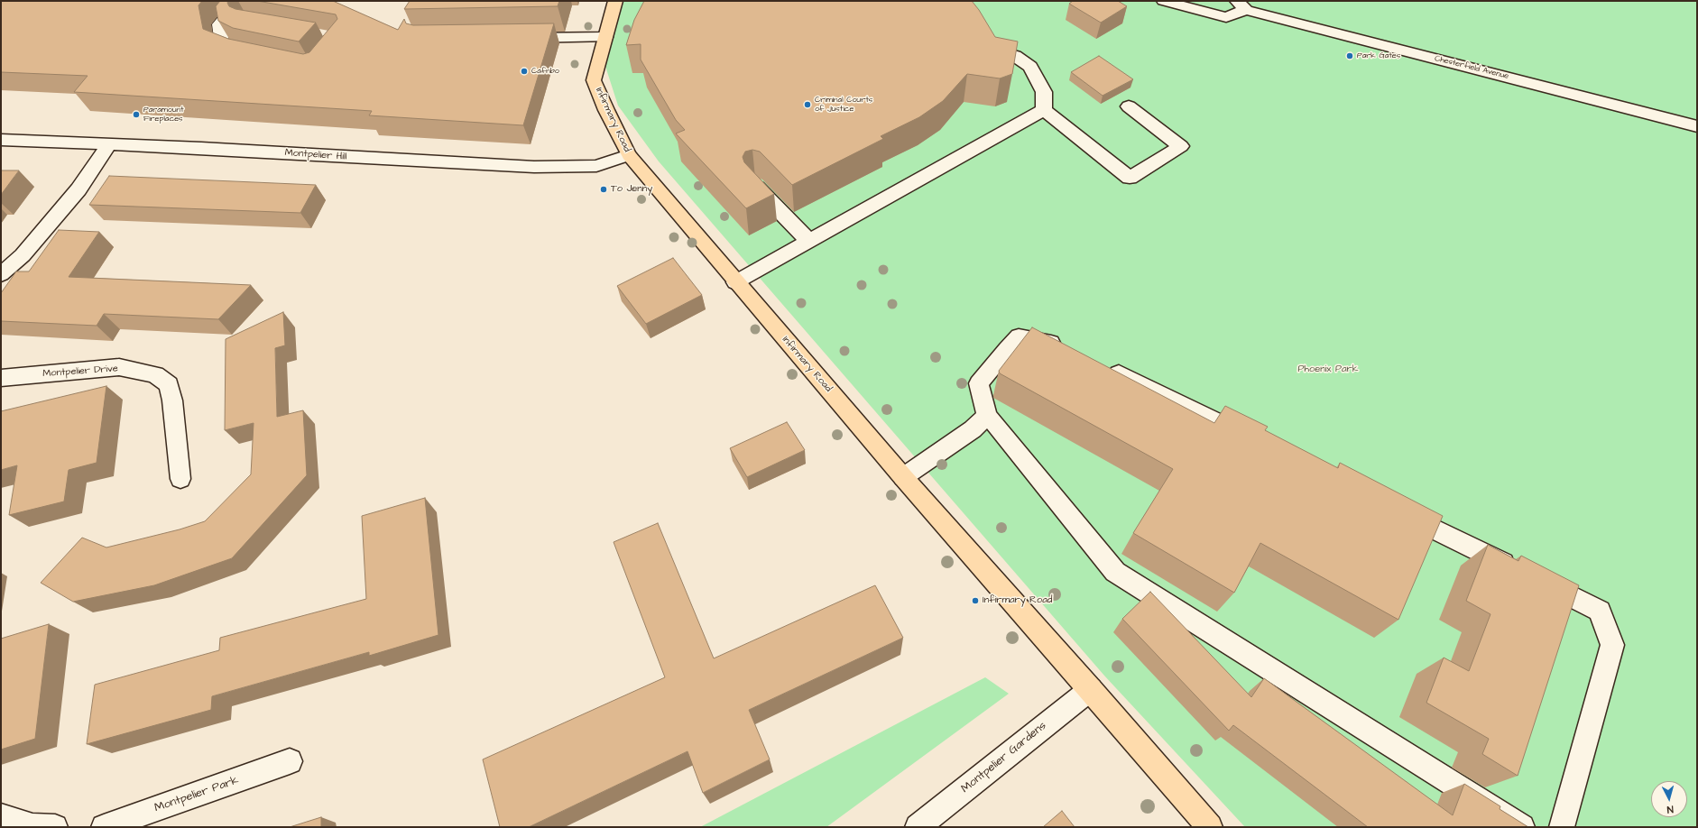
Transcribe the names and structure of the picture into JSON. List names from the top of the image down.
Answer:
{
  "streets": {
    "main road": ["Infirmary Road"],
    "street": [
      "Chesterfield Avenue",
      "Montpelier Hill",
      "Montpelier Drive",
      "Montpelier Gardens",
      "Montpelier Park"
    ]
  },
  "crossings": [
    ["Infirmary Road", "Montpelier Hill"],
    ["Infirmary Road", "Montpelier Gardens"]
  ],
  "parks": ["Phoenix Park"],
  "places": [
    "Park Gates",
    "Cafnbo",
    "Criminal Courts of Justice",
    "Paramount Fireplaces",
    "To Jenny",
    "Infirmary Road"
  ],
  "north": "bottom"
}
